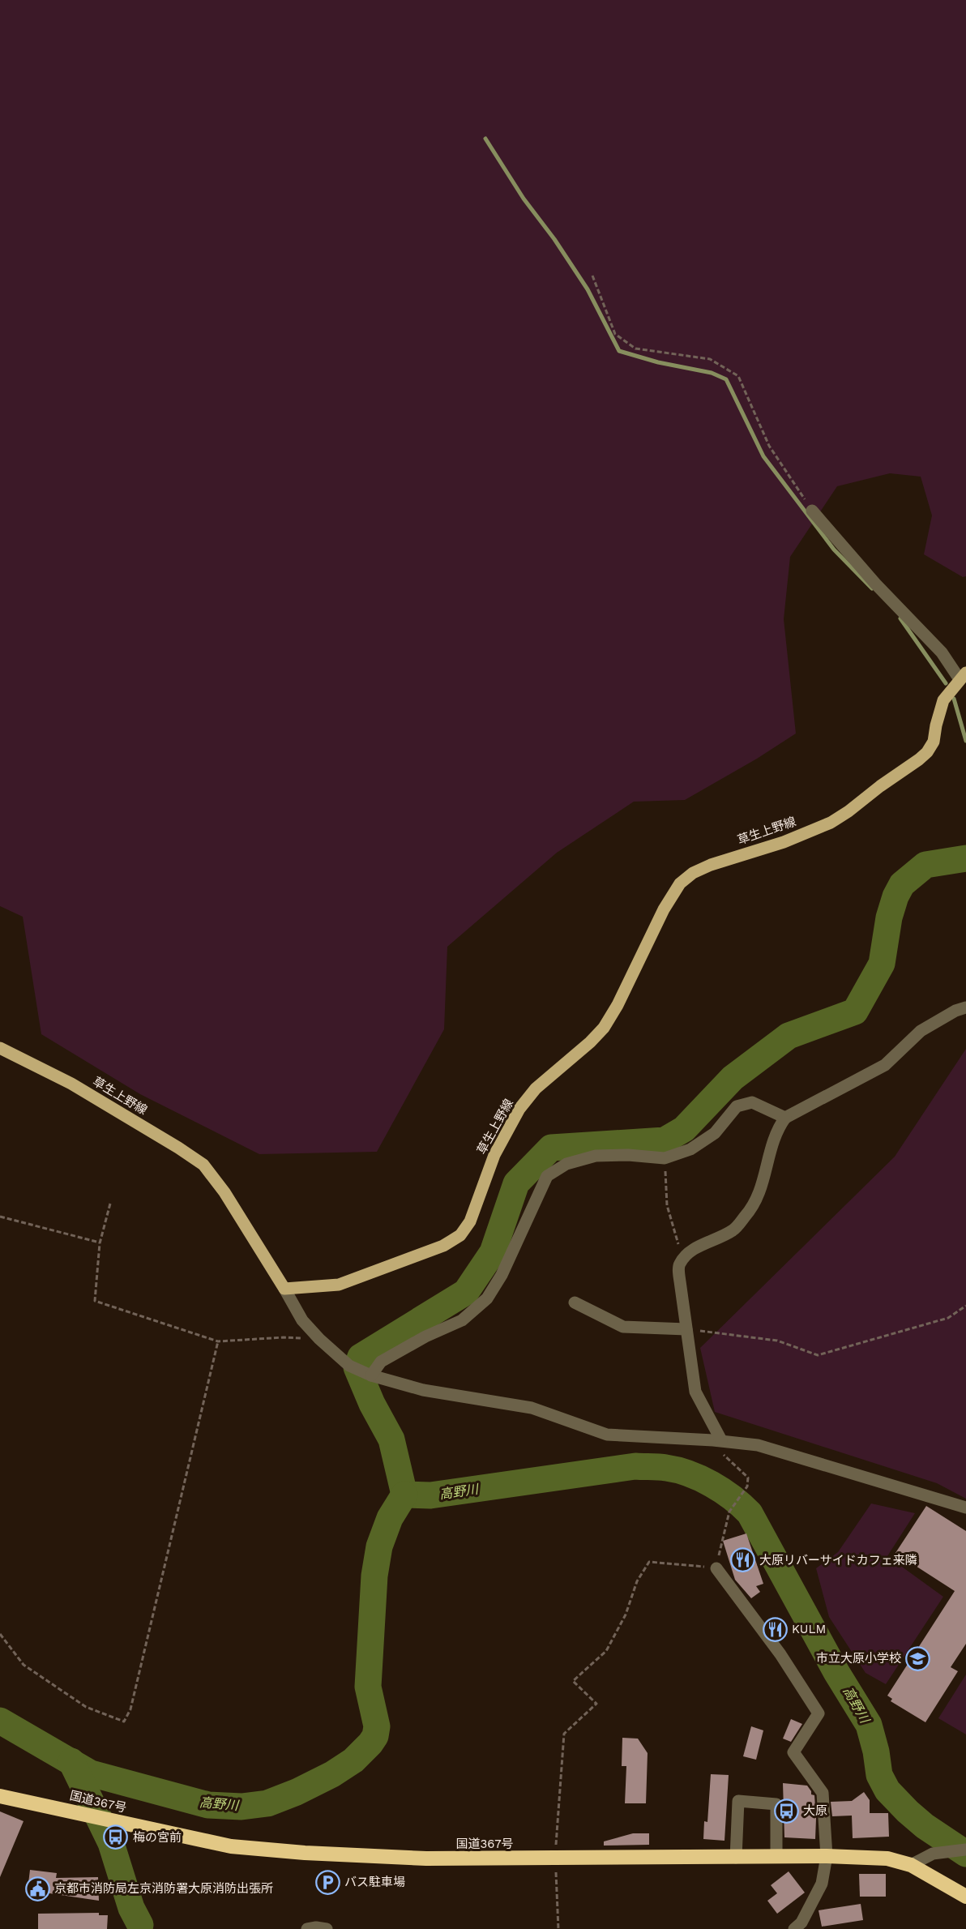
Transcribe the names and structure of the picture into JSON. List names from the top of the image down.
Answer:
{
  "streets": {
    "highway": ["国道367号"],
    "main road": ["草生上野線"]
  },
  "water": ["高野川"],
  "places": {
    "restaurant": ["大原リバーサイドカフェ来隣", "KULM"],
    "school or university": ["市立大原小学校"],
    "bus stop": ["大原", "梅の宮前"],
    "parking": ["バス駐車場"],
    "public building": ["京都市消防局左京消防署大原消防出張所"]
  }
}
